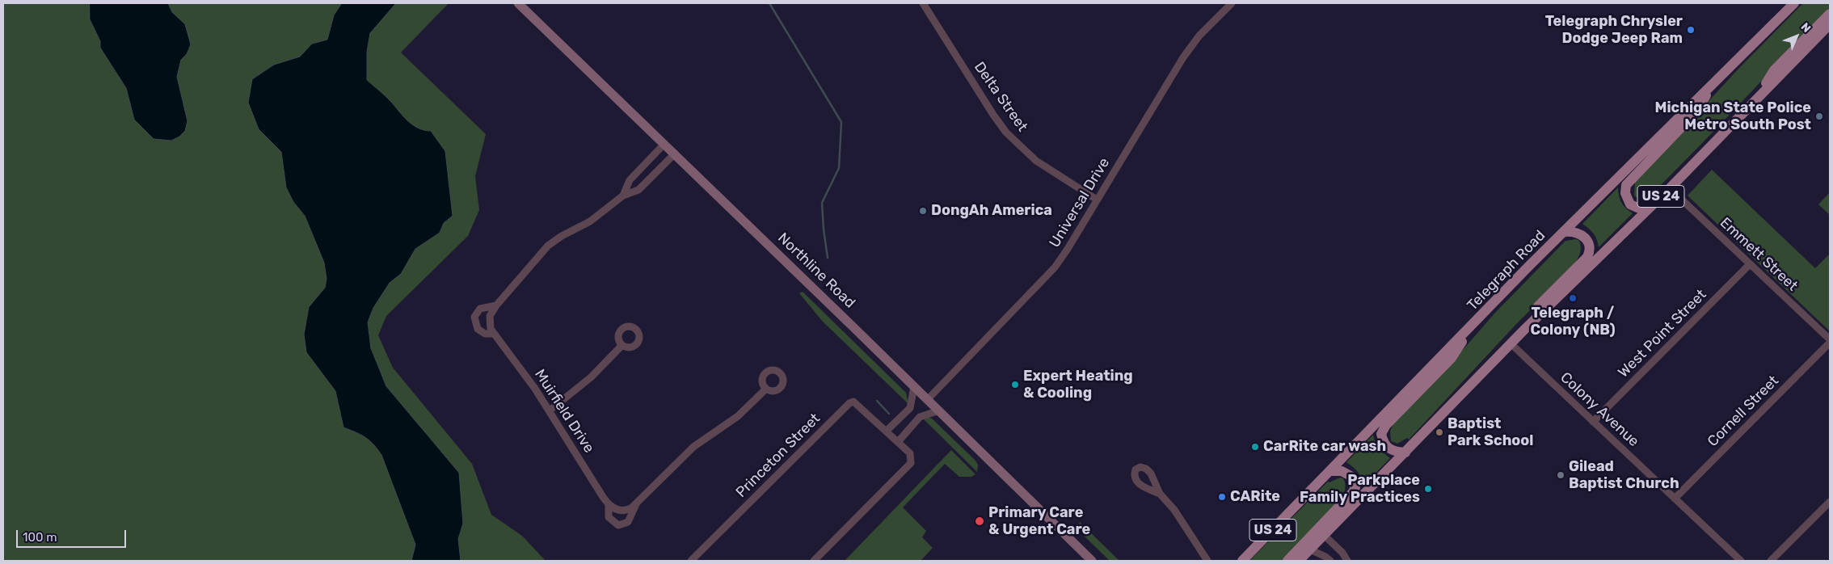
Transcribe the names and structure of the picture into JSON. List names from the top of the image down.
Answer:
{
  "streets": {
    "main road": ["US 24", "Northline Road", "Telegraph Road"],
    "street": [
      "Delta Street",
      "Universal Drive",
      "Emmett Street",
      "West Point Street",
      "Colony Avenue",
      "Muirfield Drive",
      "Cornell Street",
      "Princeton Street"
    ]
  },
  "crossings": [
    ["Delta Street", "Universal Drive"],
    ["US 24", "Emmett Street"],
    ["US 24", "Colony Avenue"],
    ["Universal Drive", "Northline Road"],
    ["Emmett Street", "West Point Street"],
    ["Emmett Street", "Cornell Street"],
    ["West Point Street", "Colony Avenue"],
    ["Colony Avenue", "Cornell Street"]
  ],
  "places": [
    "Telegraph Chrysler Dodge Jeep Ram",
    "Michigan State Police Metro South Post",
    "DongAh America",
    "Telegraph / Colony (NB)",
    "Expert Heating & Cooling",
    "Baptist Park School",
    "CarRite car wash",
    "Gilead Baptist Church",
    "Parkplace Family Practices",
    "CARite",
    "Primary Care & Urgent Care"
  ],
  "scale_bar": "100 m",
  "north": "top right"
}
